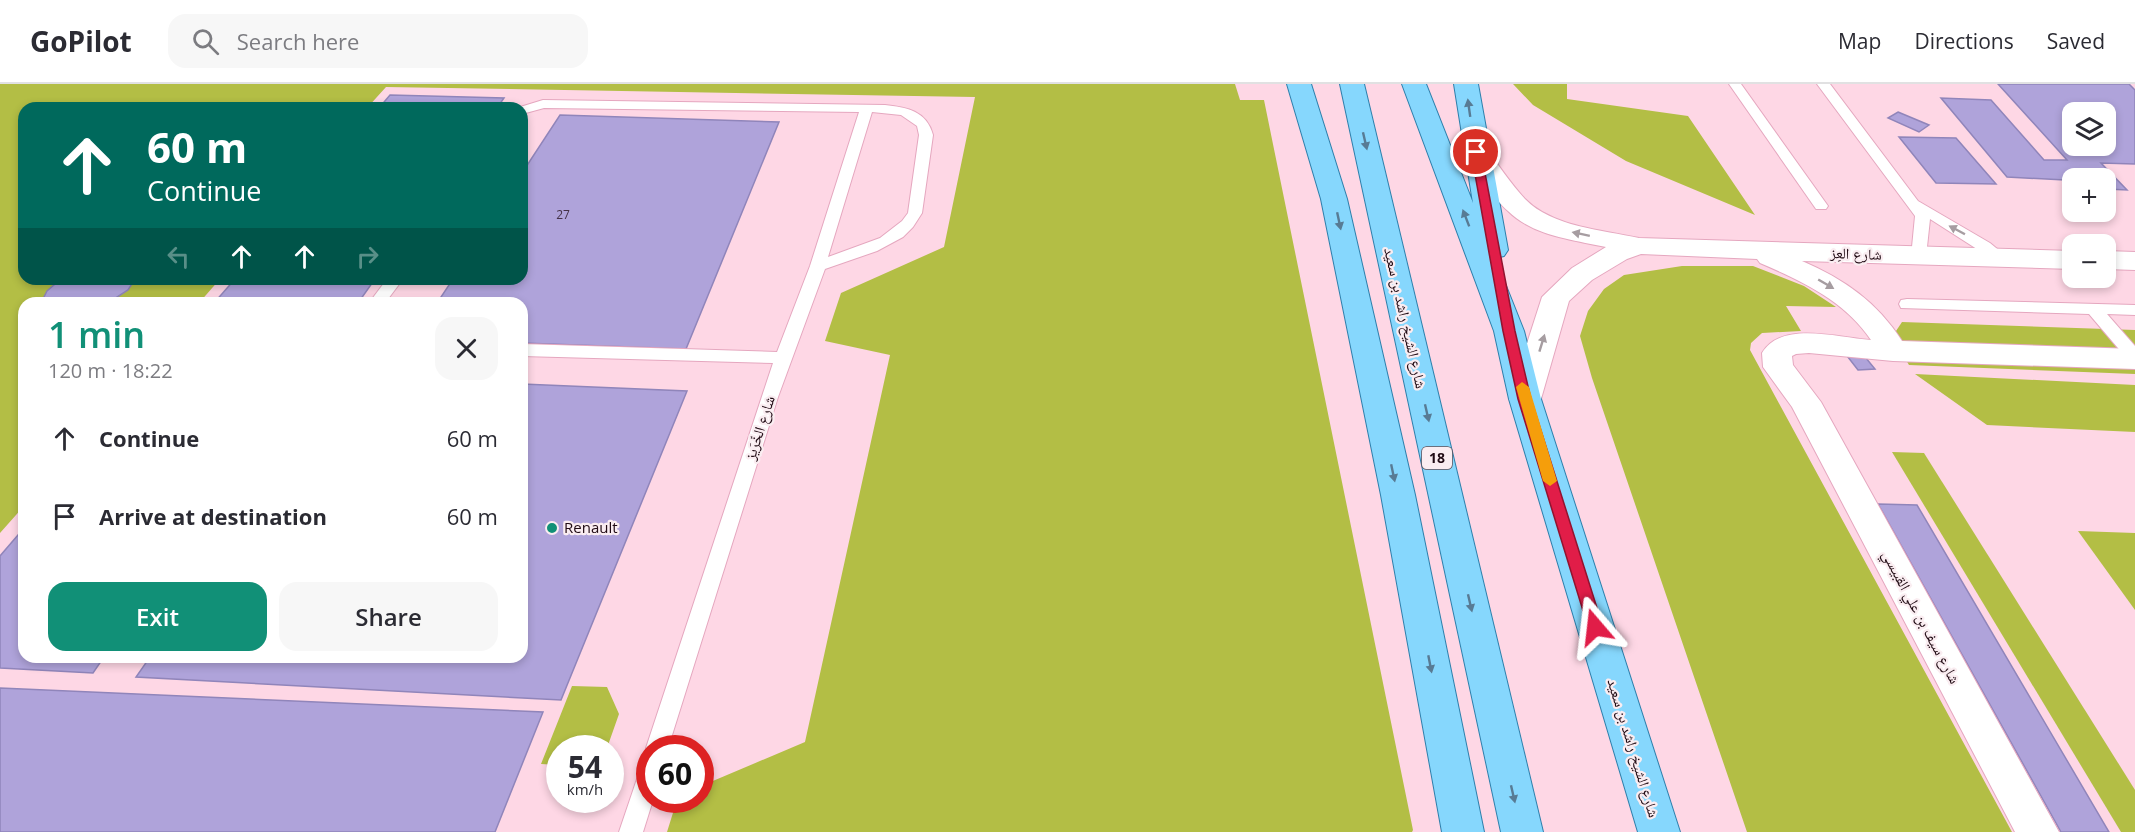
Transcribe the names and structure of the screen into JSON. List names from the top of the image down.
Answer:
{
  "streets": {
    "main road": ["شارع الشيخ راشد بن سعيد", "18"],
    "street": ["شارع العِز", "شارع سيف بن علي القبيسي"],
    "lane": ["شارع الخّرَيز"]
  },
  "crossings": [
    ["شارع العِز", "شارع الشيخ راشد بن سعيد"]
  ],
  "places": ["Renault"],
  "house_numbers": ["27"],
  "page": {
    "header": "GoPilot",
    "search": "Search here",
    "nav": ["Map", "Directions", "Saved"],
    "map_buttons": ["+", "−"],
    "turn": ["60 m", "Continue"],
    "heading": ["1 min", "120 m · 18:22"],
    "list": [
      {
        "name": "Continue",
        "value": "60 m"
      },
      {
        "name": "Arrive at destination",
        "value": "60 m"
      }
    ],
    "buttons": ["Exit", "Share"],
    "speed": "54 km/h",
    "limit": "60"
  }
}
